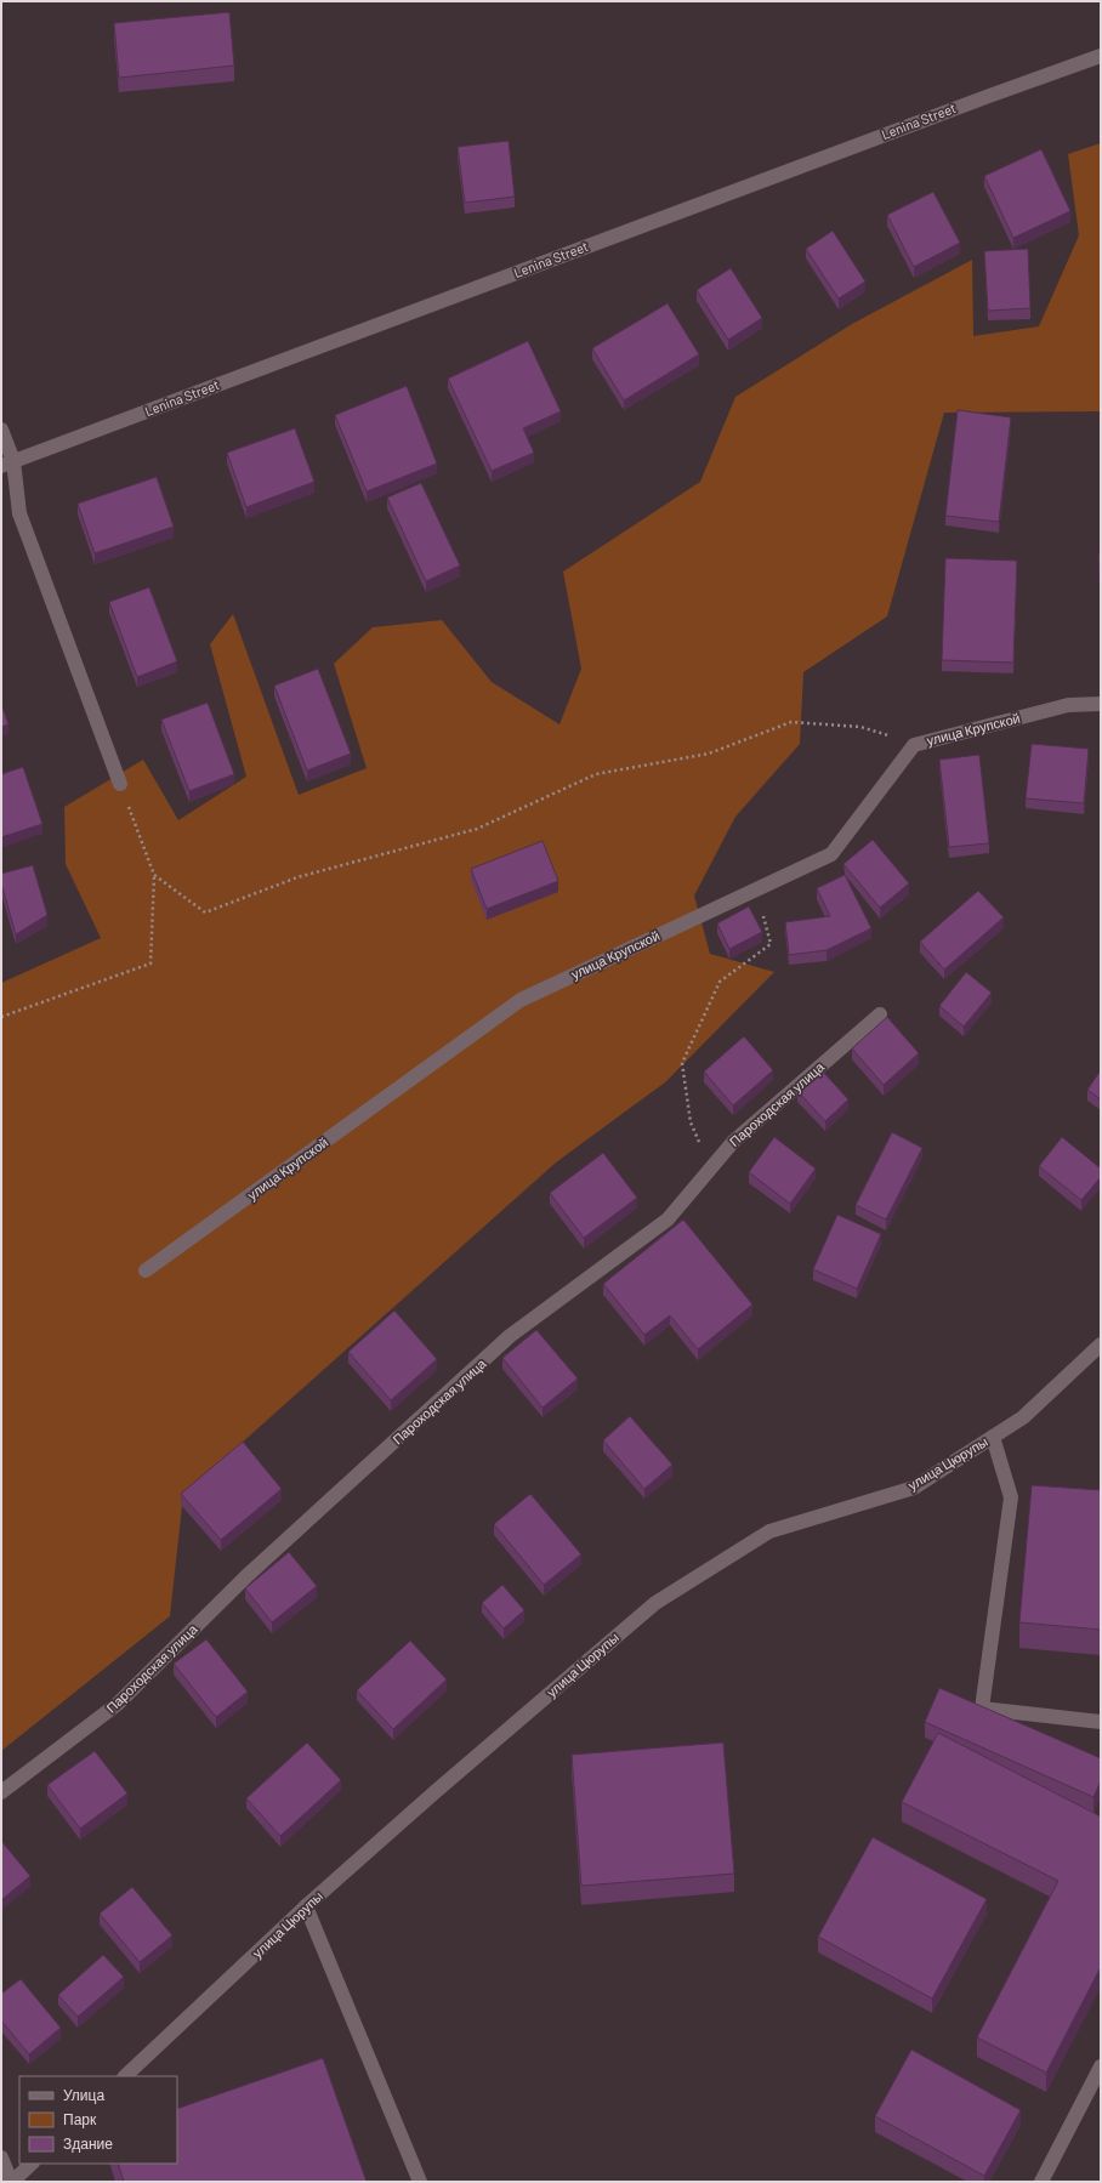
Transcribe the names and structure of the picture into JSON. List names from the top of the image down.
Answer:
{
  "streets": {
    "street": [
      "Lenina Street",
      "улица Крупской",
      "Пароходская улица",
      "улица Цюрупы"
    ]
  },
  "legend": ["Улица", "Парк", "Здание"]
}
